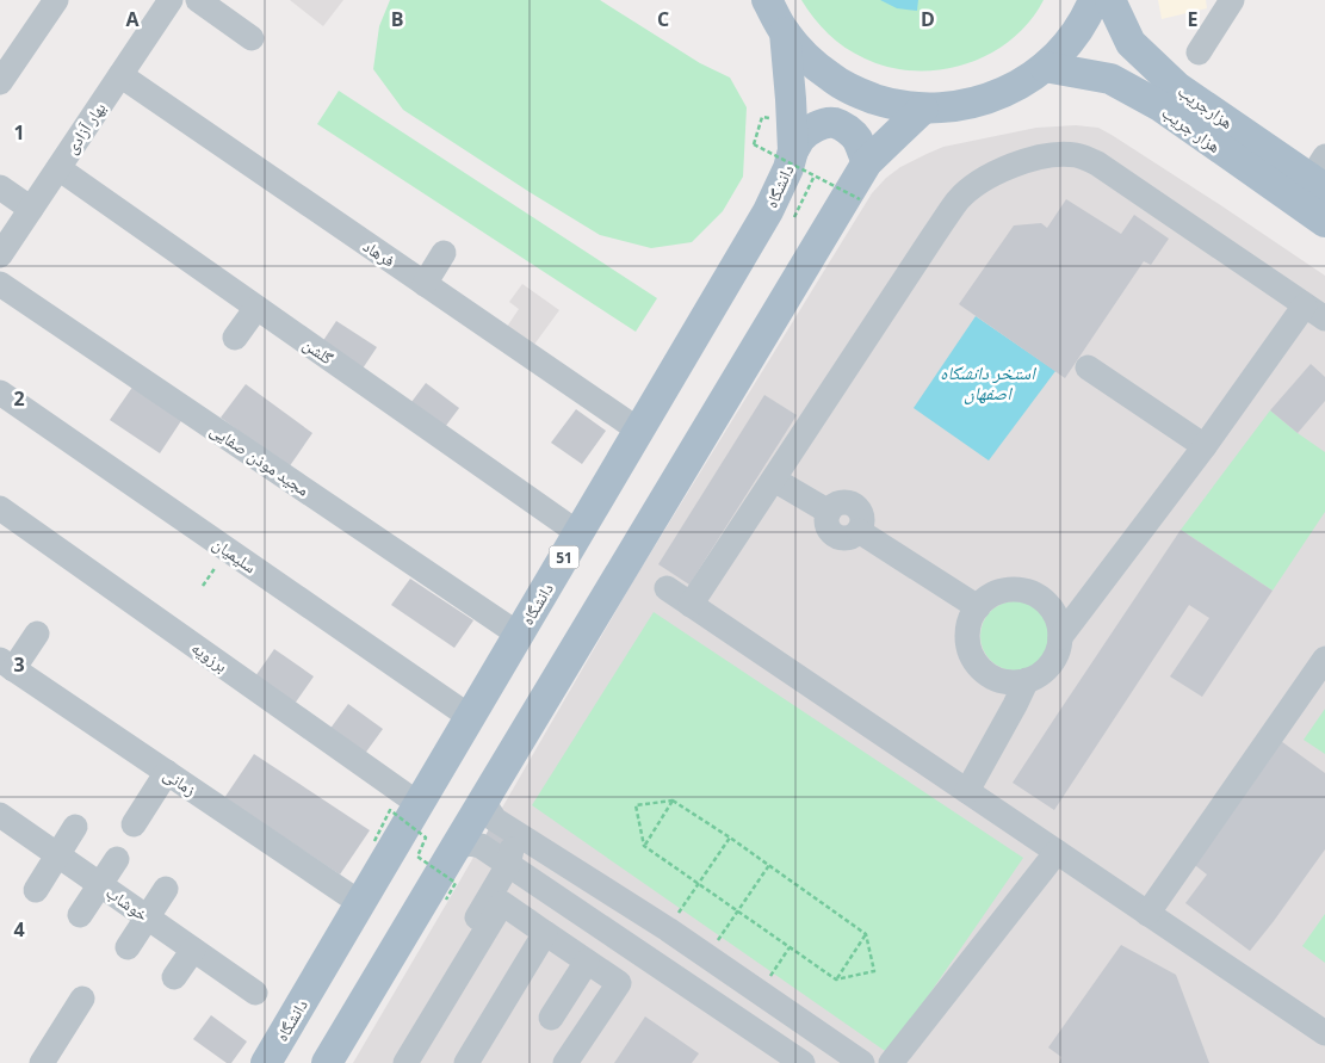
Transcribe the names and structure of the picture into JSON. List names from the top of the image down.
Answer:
{
  "streets": {
    "main road": [
      "هزارجریب",
      "هزار جریب",
      "دانشگاه",
      "51"
    ],
    "street": [
      "بهار آزادی",
      "فرهاد",
      "گلشن",
      "مجید موذن صفایی",
      "سلیمیان",
      "برزویه",
      "زمانی",
      "خوشاب"
    ]
  },
  "crossings": [
    ["بهار آزادی", "فرهاد"],
    ["بهار آزادی", "گلشن"],
    ["دانشگاه", "فرهاد"],
    ["دانشگاه", "گلشن"],
    ["دانشگاه", "مجید موذن صفایی"],
    ["دانشگاه", "سلیمیان"],
    ["دانشگاه", "برزویه"],
    ["دانشگاه", "زمانی"]
  ],
  "water": ["استخر دانشگاه اصفهان"],
  "grid": {
    "columns": [
      "A",
      "B",
      "C",
      "D",
      "E"
    ],
    "rows": [
      "1",
      "2",
      "3",
      "4"
    ]
  }
}
